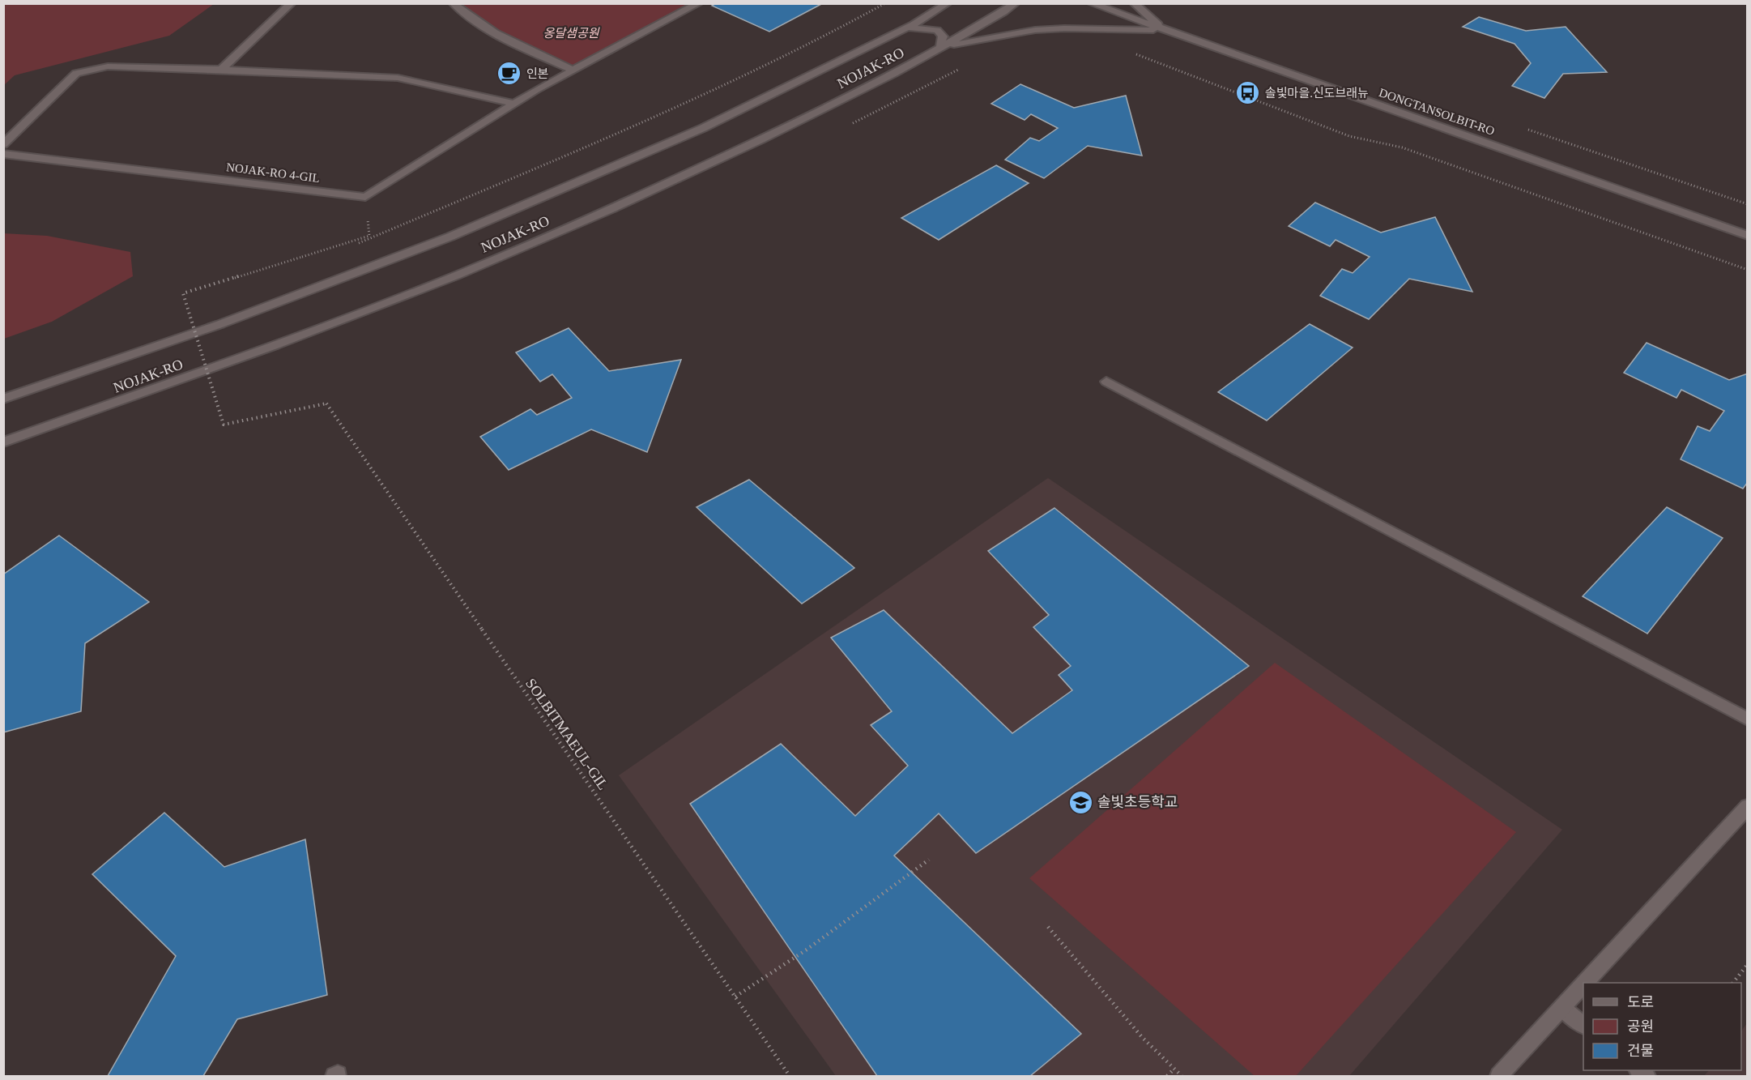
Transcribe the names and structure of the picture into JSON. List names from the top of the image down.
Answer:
{
  "streets": {
    "street": ["NOJAK-RO", "DONGTANSOLBIT-RO", "NOJAK-RO 4-GIL"],
    "path": ["SOLBITMAEUL-GIL"]
  },
  "crossings": [
    ["NOJAK-RO 4-GIL", "SOLBITMAEUL-GIL"]
  ],
  "parks": ["옹달샘공원"],
  "places": {
    "cafe": ["인본"],
    "bus stop": ["솔빛마을.신도브래뉴"],
    "school or university": ["솔빛초등학교"]
  },
  "legend": ["도로", "공원", "건물"]
}
